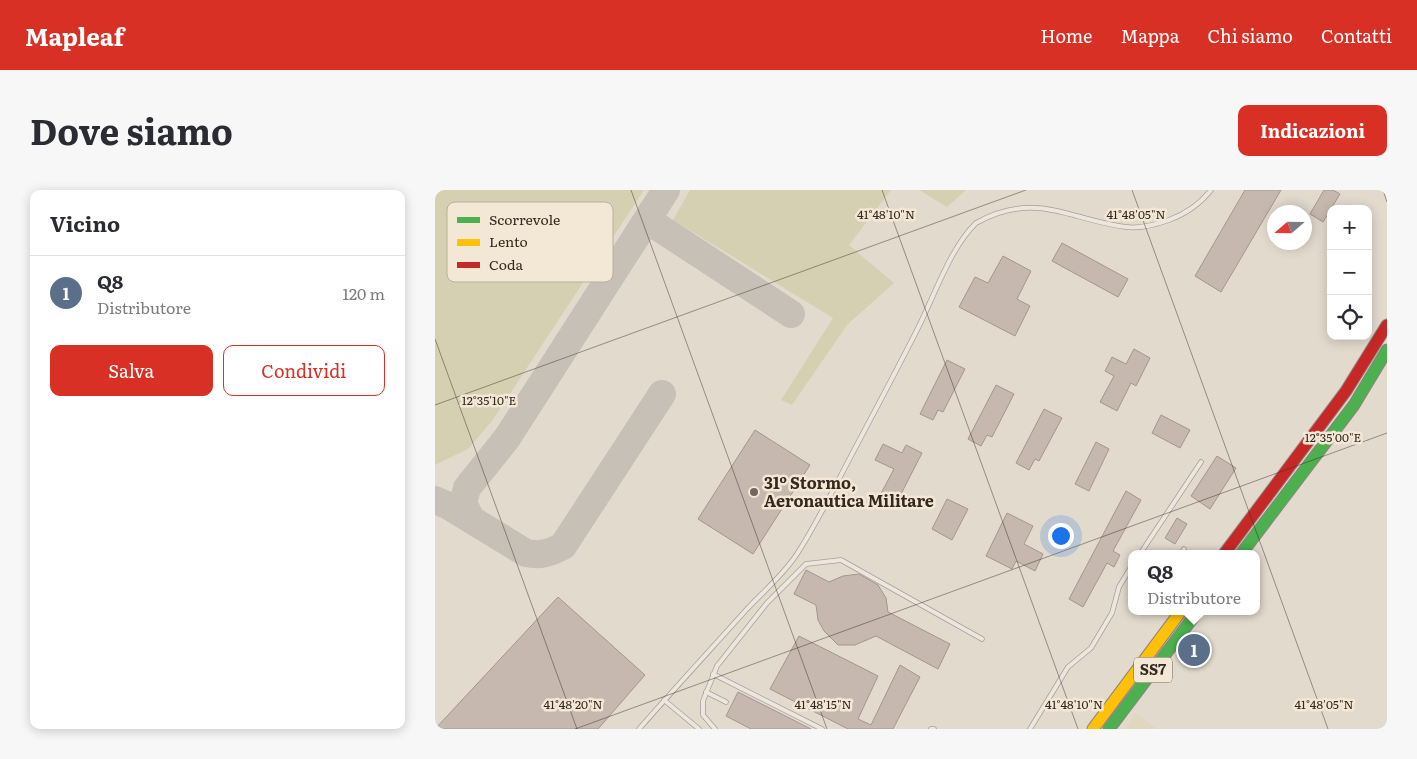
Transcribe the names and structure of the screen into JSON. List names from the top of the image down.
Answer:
{
  "streets": {
    "main road": ["SS7"]
  },
  "places": ["31º Stormo, Aeronautica Militare"],
  "legend": ["Scorrevole", "Lento", "Coda"],
  "north": "left",
  "page": {
    "header": "Mapleaf",
    "nav": [
      "Home",
      "Mappa",
      "Chi siamo",
      "Contatti"
    ],
    "title": "Dove siamo",
    "buttons": [
      "Indicazioni",
      ["Salva", "Condividi"]
    ],
    "heading": "Vicino",
    "map_buttons": ["+", "−"],
    "list": [
      {
        "mark": "1",
        "name": "Q8",
        "note": "Distributore",
        "value": "120 m"
      }
    ],
    "popup": ["Q8", "Distributore"],
    "pins": "1"
  },
  "coordinates": [
    "41°48'10\"N",
    "41°48'05\"N",
    "12°35'10\"E",
    "12°35'00\"E",
    "41°48'20\"N",
    "41°48'15\"N"
  ]
}
